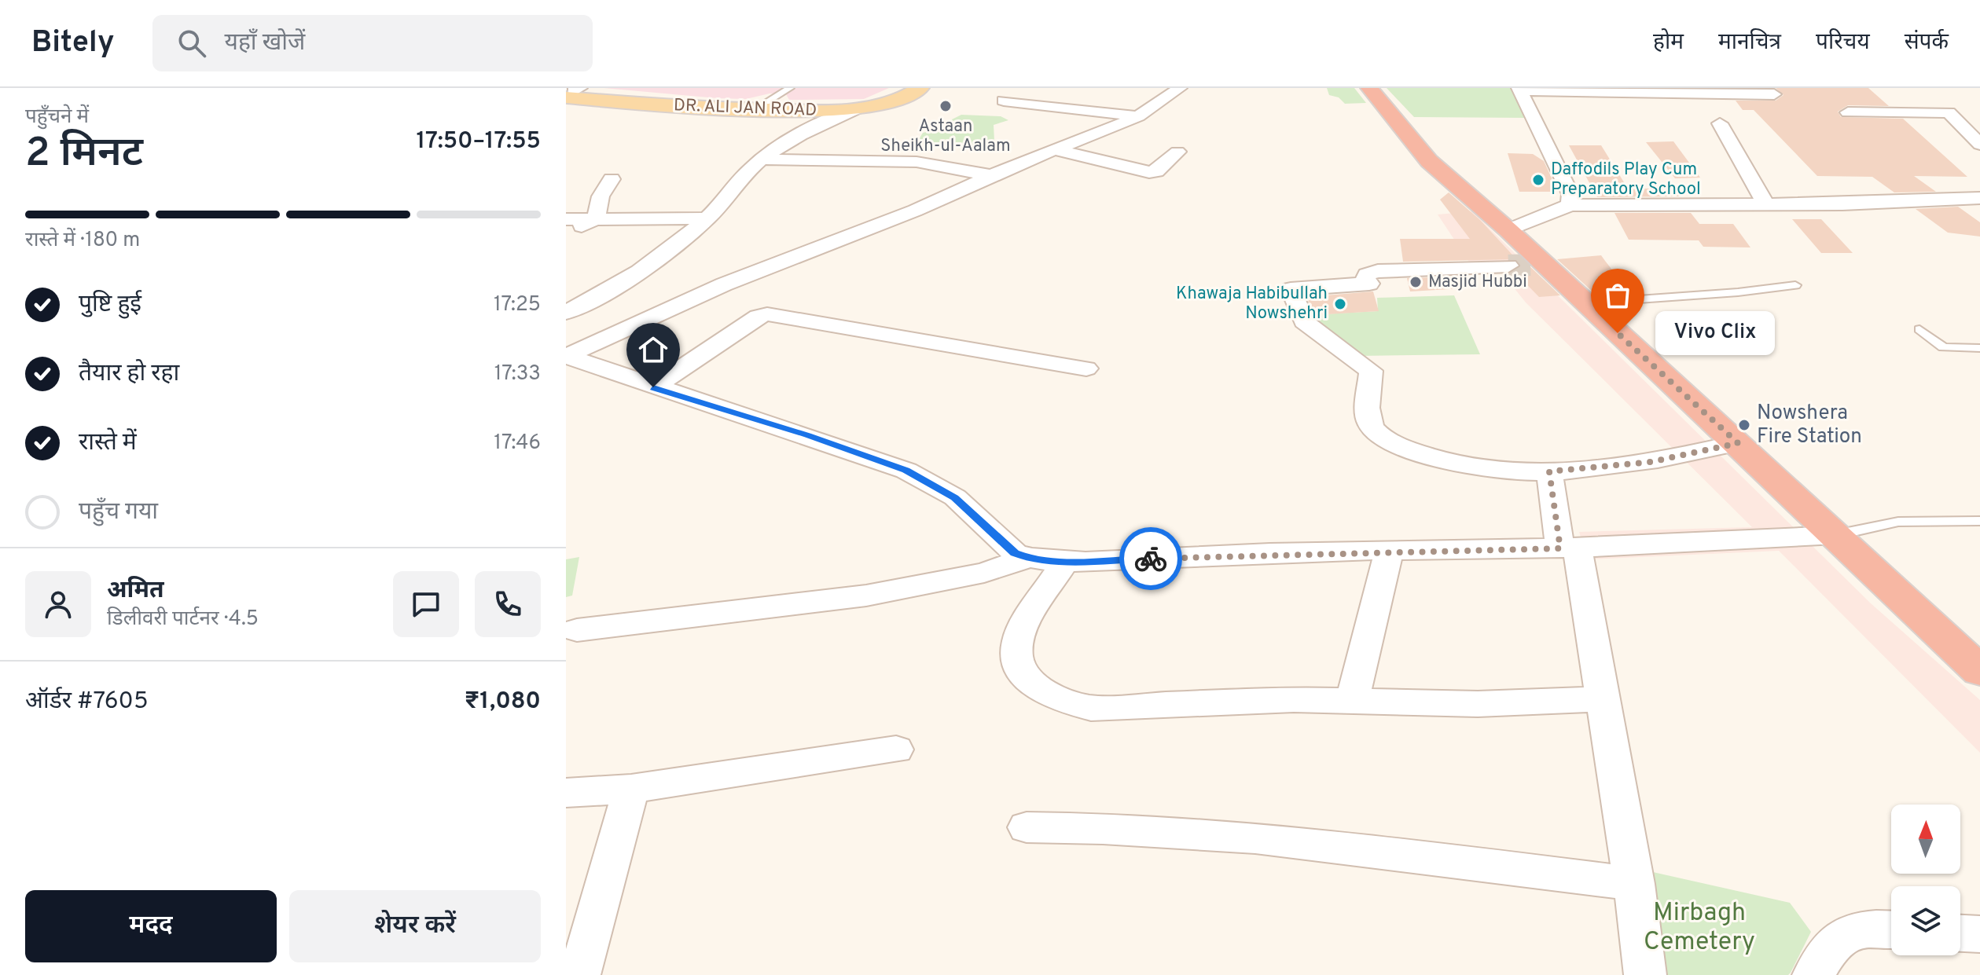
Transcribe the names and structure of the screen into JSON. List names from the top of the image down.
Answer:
{
  "streets": {
    "main road": ["DR. ALI JAN ROAD"]
  },
  "parks": ["Mirbagh Cemetery"],
  "places": [
    "Astaan Sheikh-ul-Aalam",
    "Daffodils Play Cum Preparatory School",
    "Masjid Hubbi",
    "Khawaja Habibullah Nowshehri",
    "Vivo Clix",
    "Nowshera Fire Station"
  ],
  "north": "top",
  "page": {
    "header": "Bitely",
    "search": "यहाँ खोजें",
    "nav": [
      "होम",
      "मानचित्र",
      "परिचय",
      "संपर्क"
    ],
    "heading": ["2 मिनट", "पहुँचने में", "17:50–17:55"],
    "panel": [
      "अमित",
      "डिलीवरी पार्टनर · 4.5",
      "ऑर्डर #7605",
      "₹1,080"
    ],
    "bar": "रास्ते में · 180 m",
    "list": [
      ["पुष्टि हुई", "17:25"],
      ["तैयार हो रहा", "17:33"],
      ["रास्ते में", "17:46"],
      "पहुँच गया"
    ],
    "bubble": "Vivo Clix",
    "buttons": ["मदद", "शेयर करें"]
  }
}
